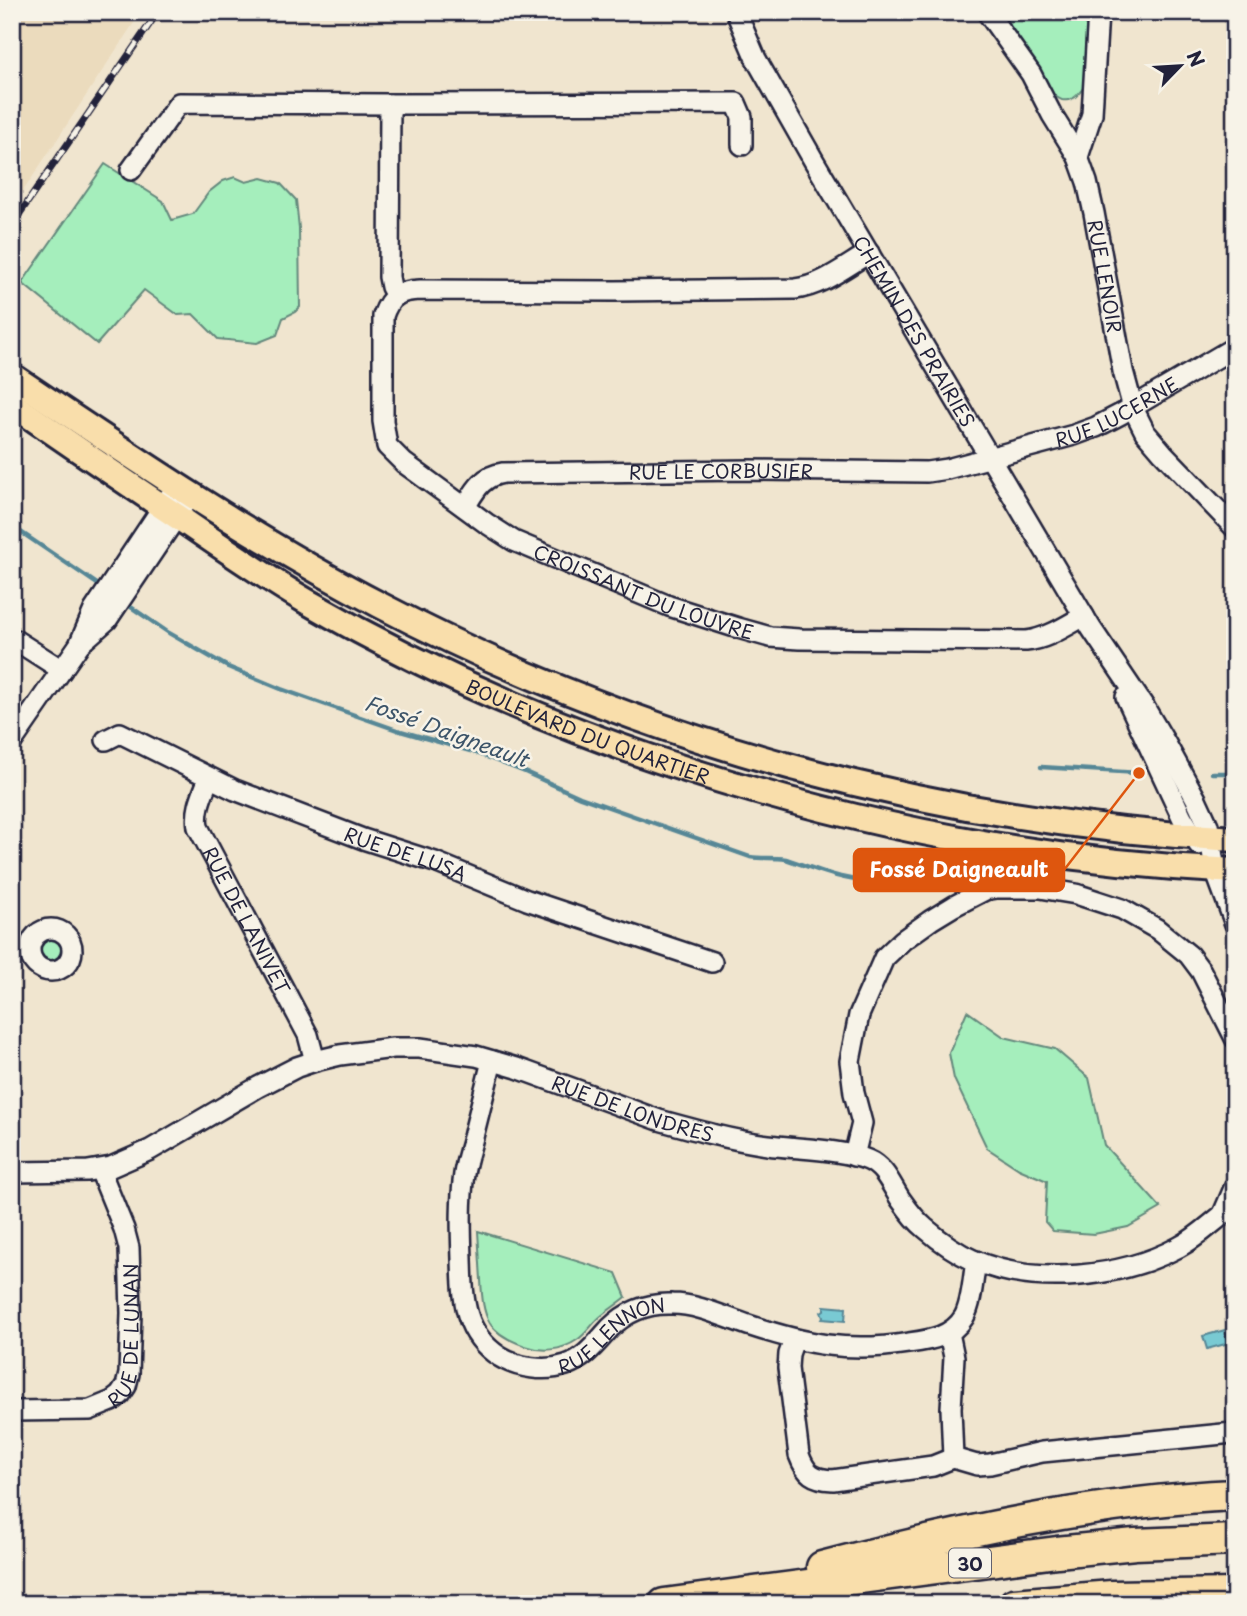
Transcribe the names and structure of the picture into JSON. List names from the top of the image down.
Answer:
{
  "streets": {
    "highway": ["30"],
    "main road": ["BOULEVARD DU QUARTIER"],
    "street": [
      "RUE LENOIR",
      "CHEMIN DES PRAIRIES",
      "RUE LUCERNE",
      "RUE LE CORBUSIER",
      "CROISSANT DU LOUVRE",
      "RUE DE LUSA",
      "RUE DE LANIVET",
      "RUE DE LONDRES",
      "RUE DE LUNAN",
      "RUE LENNON"
    ]
  },
  "crossings": [
    ["RUE LENOIR", "RUE LUCERNE"],
    ["CHEMIN DES PRAIRIES", "RUE LUCERNE"],
    ["CHEMIN DES PRAIRIES", "RUE LE CORBUSIER"],
    ["CHEMIN DES PRAIRIES", "CROISSANT DU LOUVRE"],
    ["CHEMIN DES PRAIRIES", "BOULEVARD DU QUARTIER"],
    ["RUE LUCERNE", "RUE LE CORBUSIER"],
    ["RUE LE CORBUSIER", "CROISSANT DU LOUVRE"],
    ["RUE DE LUSA", "RUE DE LANIVET"],
    ["RUE DE LANIVET", "RUE DE LONDRES"],
    ["RUE DE LONDRES", "RUE DE LUNAN"],
    ["RUE DE LONDRES", "RUE LENNON"]
  ],
  "water": ["Fossé Daigneault"],
  "places": ["Fossé Daigneault"],
  "north": "top right"
}
